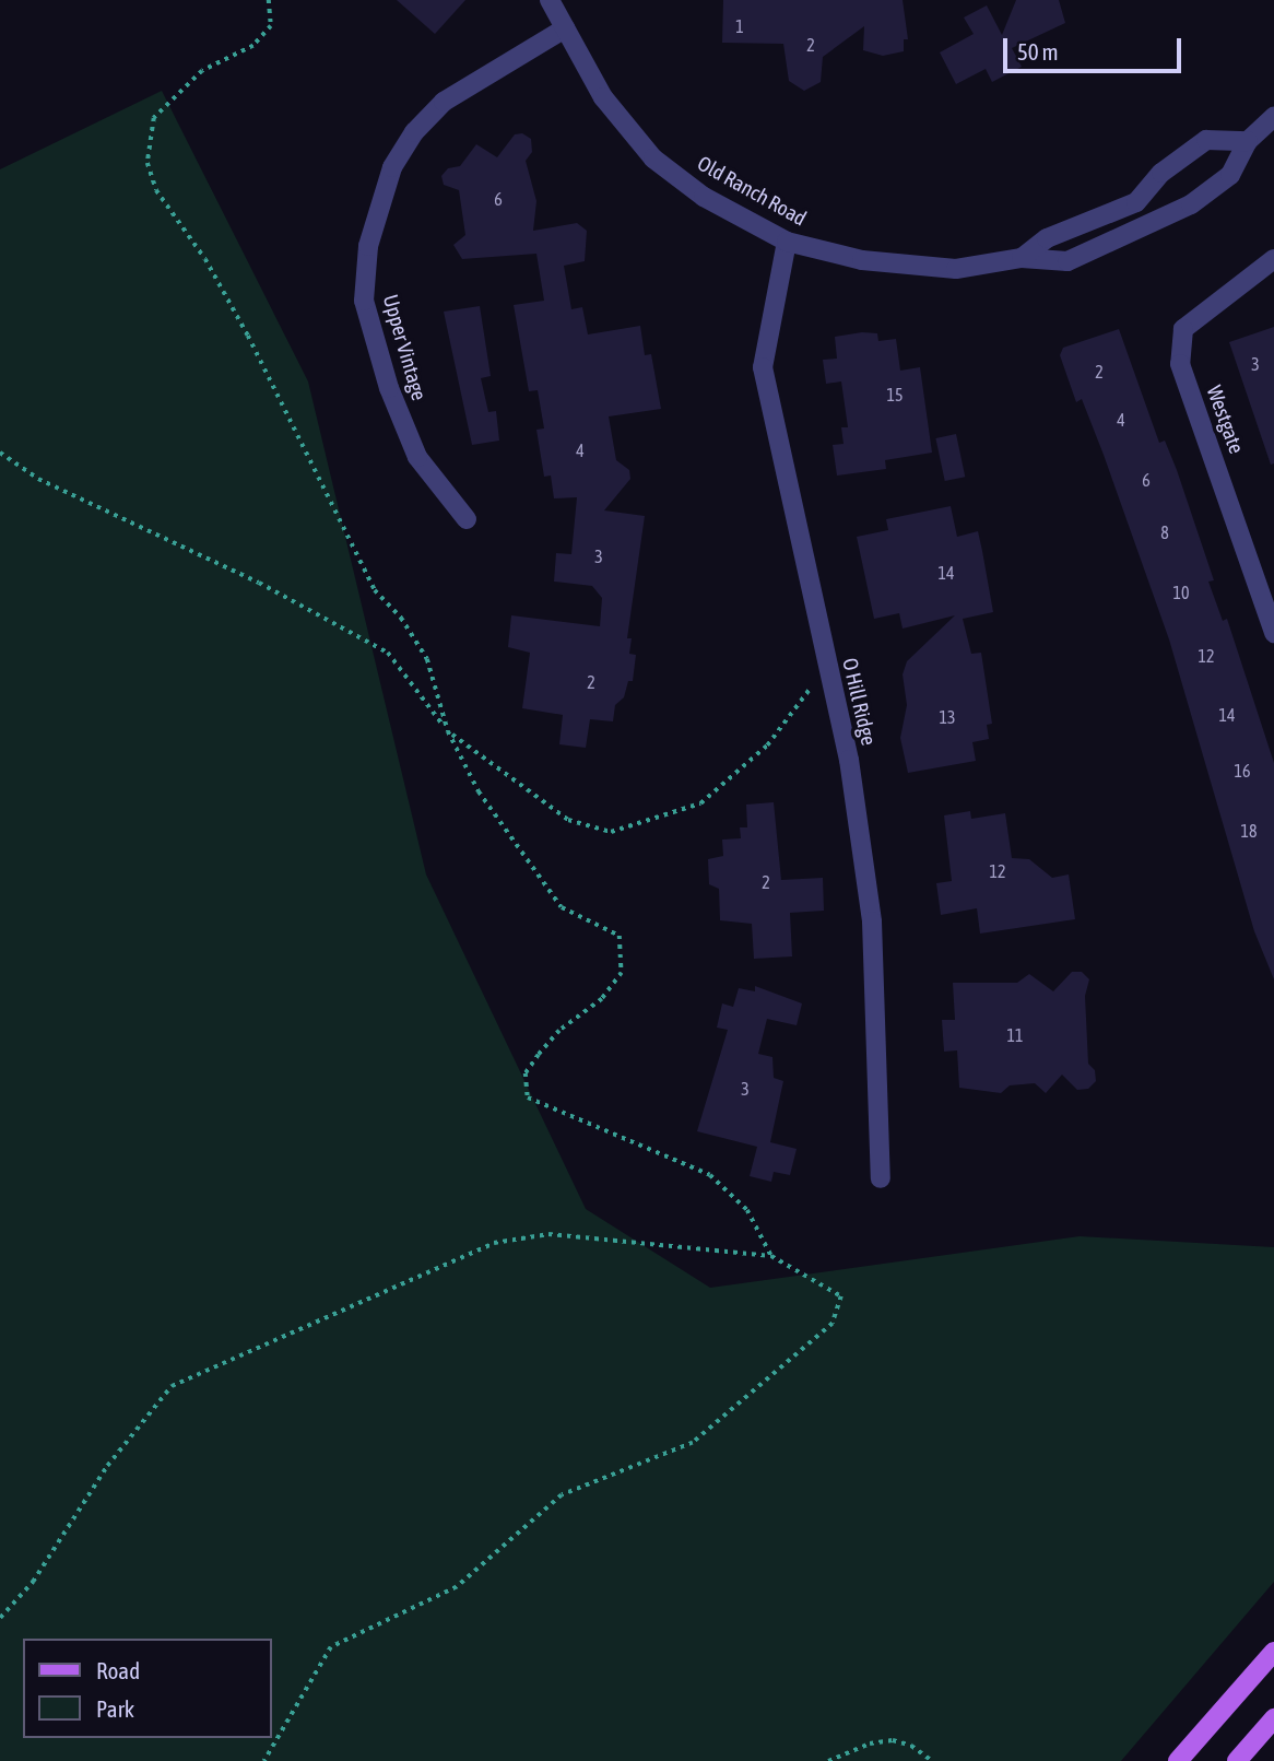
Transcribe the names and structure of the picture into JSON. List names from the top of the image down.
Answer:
{
  "streets": {
    "street": [
      "Old Ranch Road",
      "Upper Vintage",
      "Westgate",
      "O Hill Ridge"
    ]
  },
  "crossings": [
    ["Old Ranch Road", "Upper Vintage"],
    ["Old Ranch Road", "O Hill Ridge"]
  ],
  "house_numbers": [
    "1",
    "2",
    "6",
    "3",
    "2",
    "15",
    "4",
    "4",
    "6",
    "8",
    "3",
    "14",
    "10",
    "12",
    "2",
    "14",
    "13",
    "16",
    "18",
    "12",
    "2",
    "11",
    "3"
  ],
  "legend": ["Road", "Park"],
  "scale_bar": "50 m"
}
